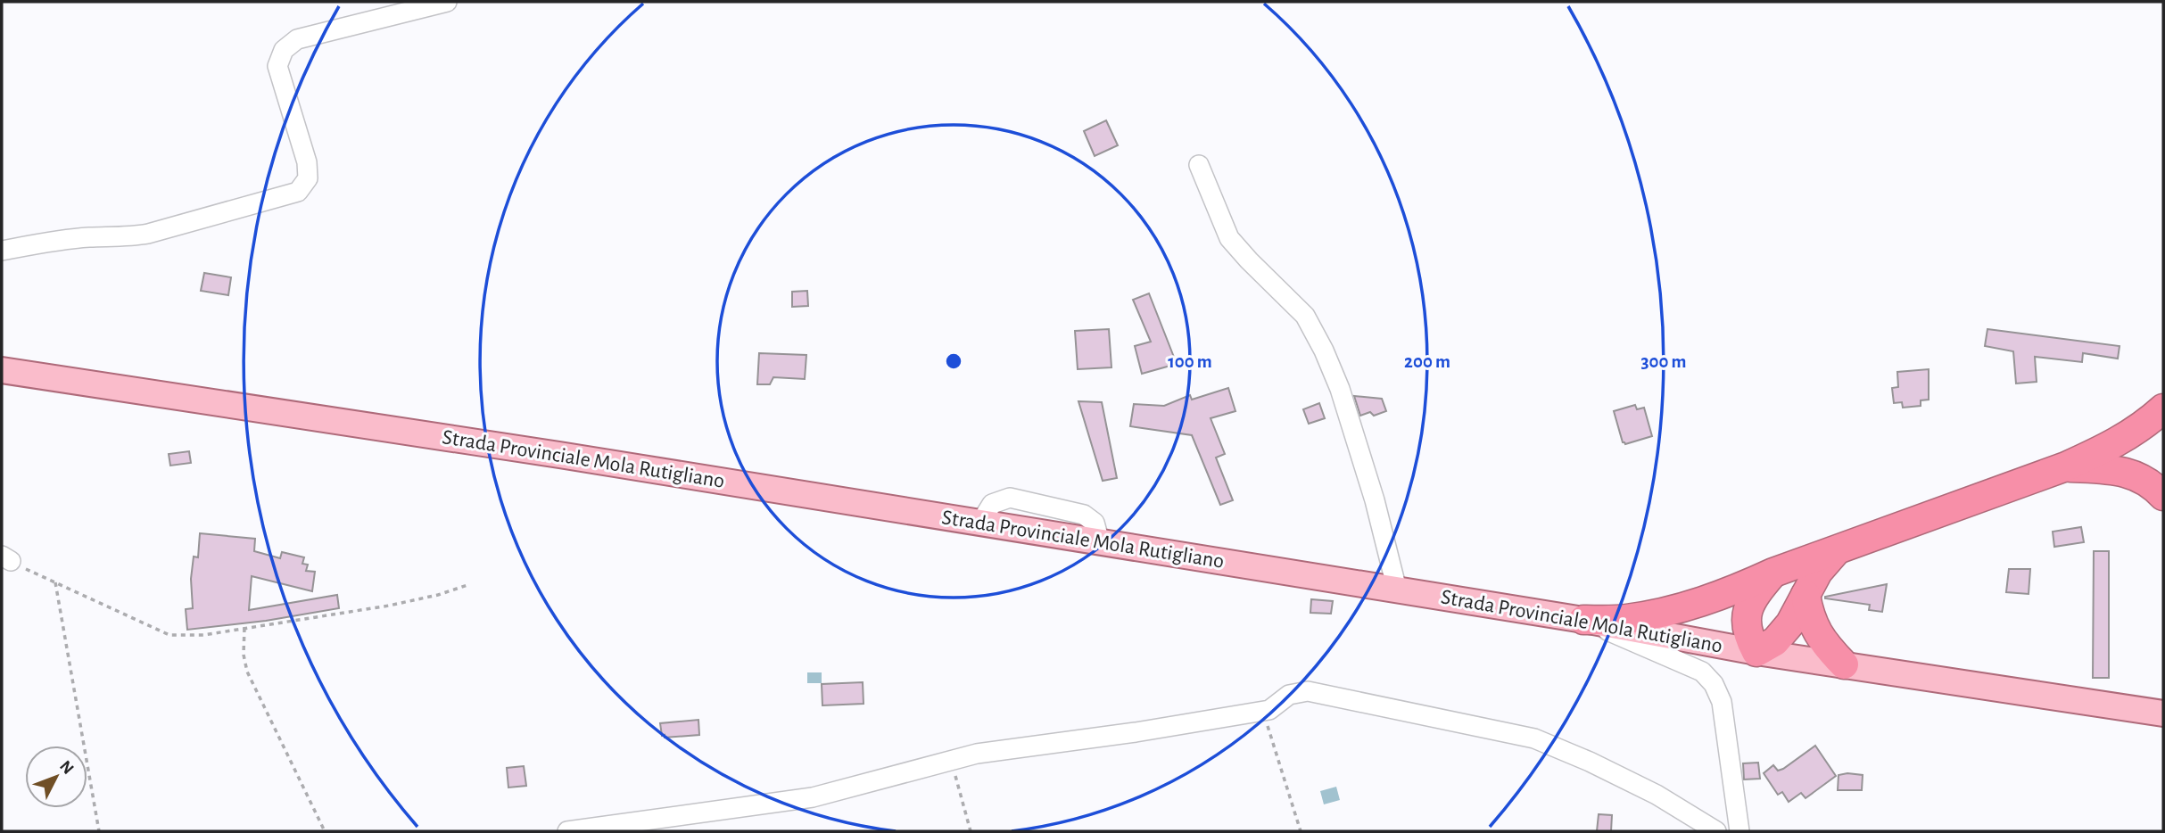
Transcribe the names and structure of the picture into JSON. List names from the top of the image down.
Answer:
{
  "streets": {
    "main road": ["Strada Provinciale Mola Rutigliano"]
  },
  "north": "top right",
  "rings": ["100 m", "200 m", "300 m"]
}
